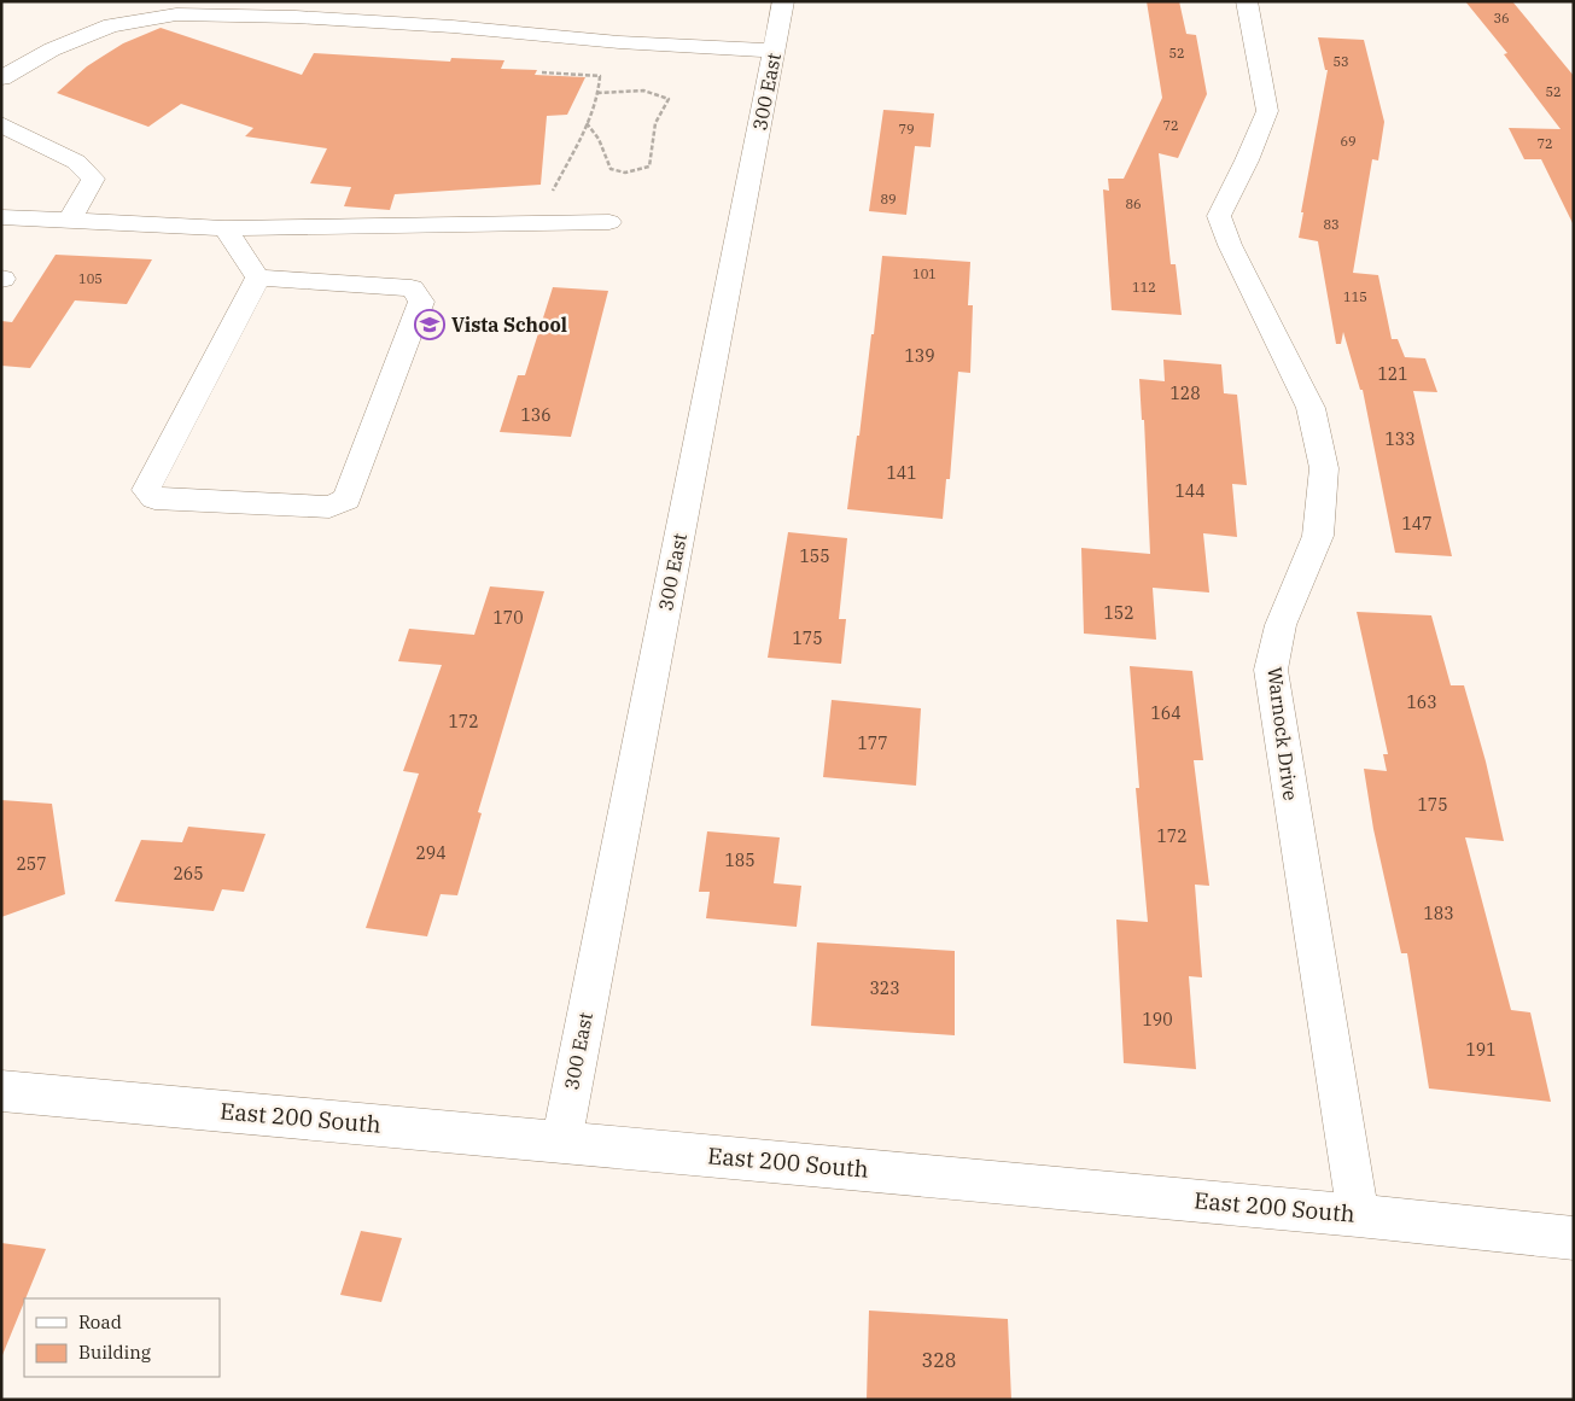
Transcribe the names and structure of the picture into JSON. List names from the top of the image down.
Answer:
{
  "streets": {
    "street": ["300 East", "Warnock Drive", "East 200 South"]
  },
  "crossings": [
    ["300 East", "East 200 South"],
    ["Warnock Drive", "East 200 South"]
  ],
  "places": {
    "school or university": ["Vista School"]
  },
  "house_numbers": [
    "36",
    "52",
    "53",
    "52",
    "72",
    "79",
    "69",
    "72",
    "89",
    "86",
    "83",
    "101",
    "105",
    "112",
    "115",
    "139",
    "121",
    "128",
    "136",
    "133",
    "141",
    "144",
    "147",
    "155",
    "152",
    "170",
    "175",
    "163",
    "164",
    "172",
    "177",
    "175",
    "172",
    "294",
    "185",
    "257",
    "265",
    "183",
    "323",
    "190",
    "191",
    "328"
  ],
  "legend": ["Road", "Building"]
}
